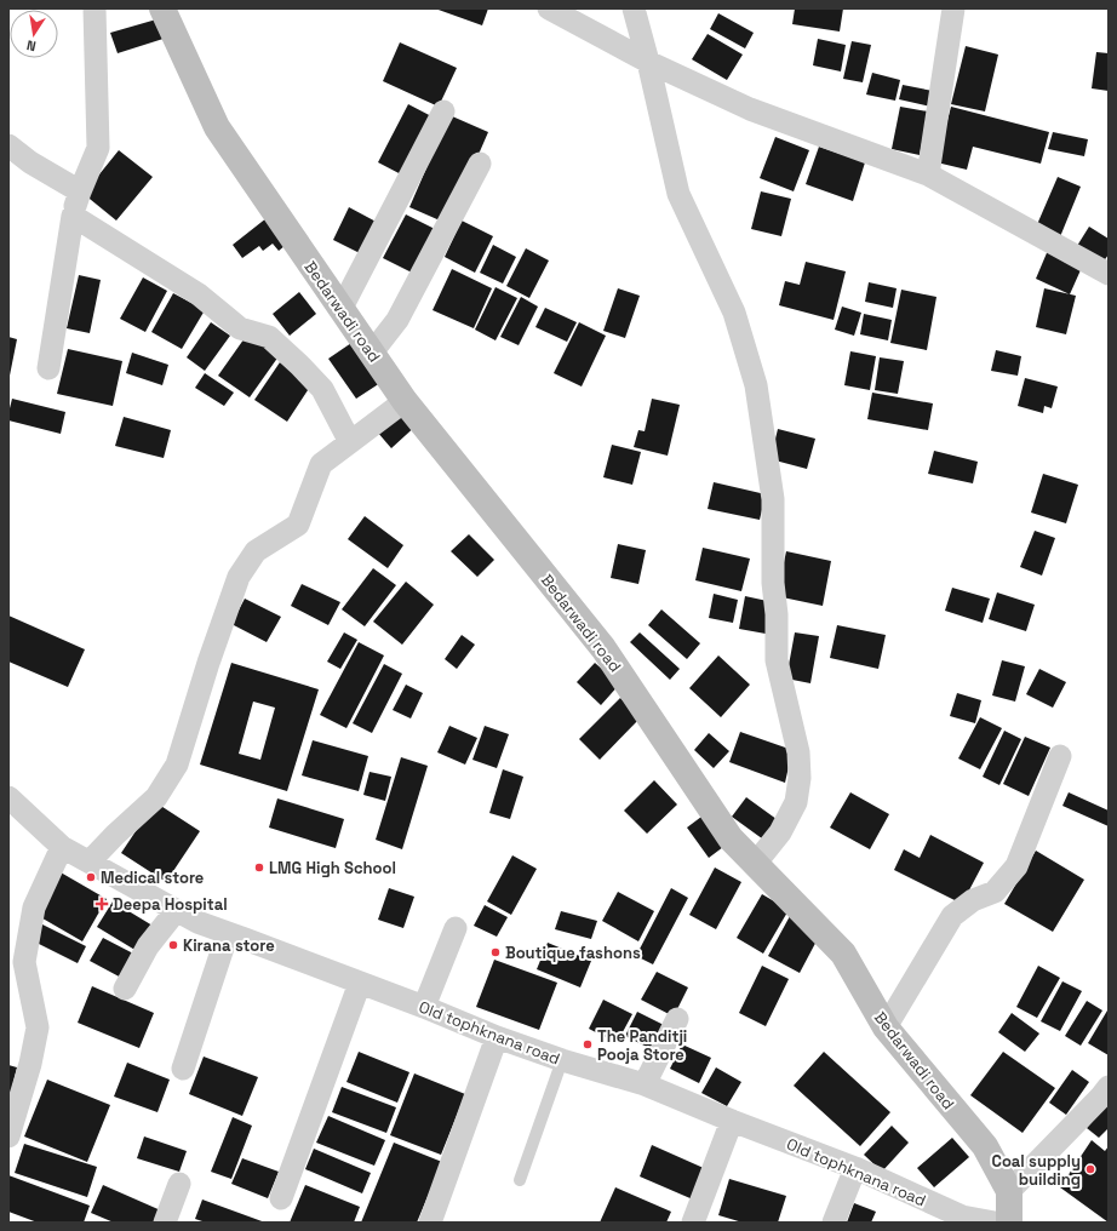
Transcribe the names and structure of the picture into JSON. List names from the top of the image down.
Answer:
{
  "streets": {
    "street": ["Bedarwadi road", "Old tophknana road"]
  },
  "places": {
    "other": [
      "LMG High School",
      "Medical store",
      "Kirana store",
      "Boutique fashons",
      "The Panditji Pooja Store",
      "Coal supply building"
    ],
    "health": ["Deepa Hospital"]
  },
  "north": "bottom"
}
